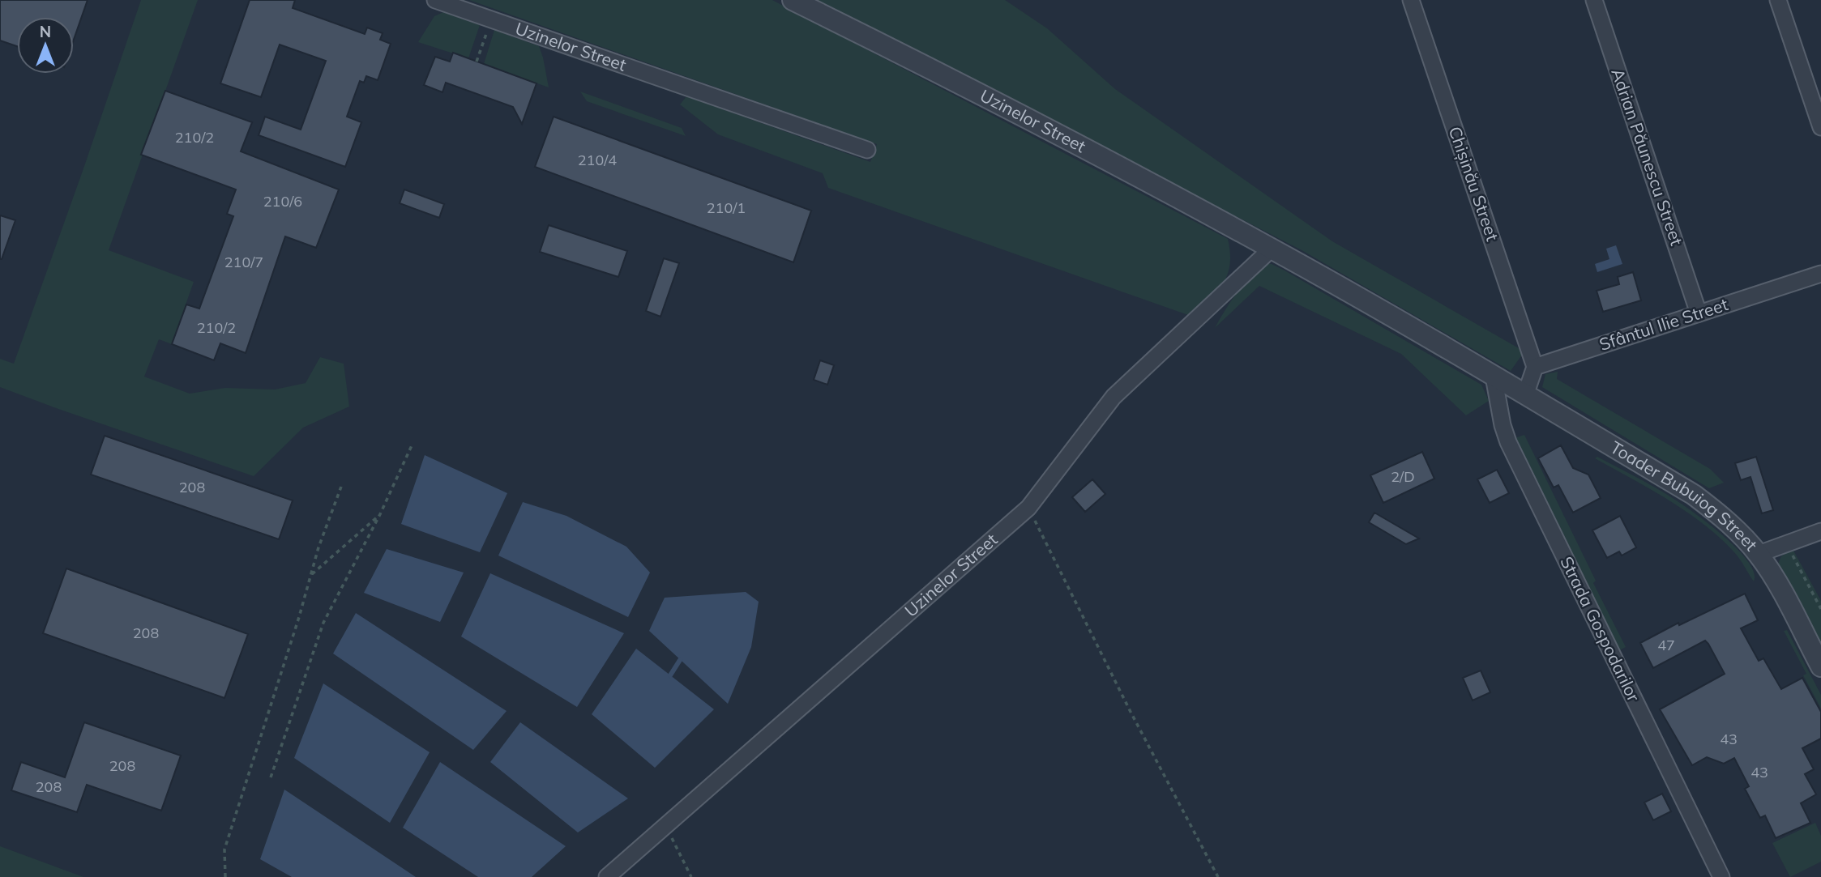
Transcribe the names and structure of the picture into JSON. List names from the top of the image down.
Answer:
{
  "streets": {
    "street": [
      "Uzinelor Street",
      "Adrian Păunescu Street",
      "Chișinău Street",
      "Sfântul Ilie Street",
      "Toader Bubuiog Street",
      "Strada Gospodarilor"
    ]
  },
  "crossings": [
    ["Uzinelor Street", "Toader Bubuiog Street"],
    ["Uzinelor Street", "Strada Gospodarilor"],
    ["Adrian Păunescu Street", "Sfântul Ilie Street"],
    ["Chișinău Street", "Sfântul Ilie Street"],
    ["Toader Bubuiog Street", "Strada Gospodarilor"]
  ],
  "house_numbers": [
    "210/2",
    "210/4",
    "210/6",
    "210/1",
    "210/7",
    "210/2",
    "2/D",
    "208",
    "208",
    "47",
    "43",
    "208",
    "43",
    "208"
  ],
  "north": "top"
}
